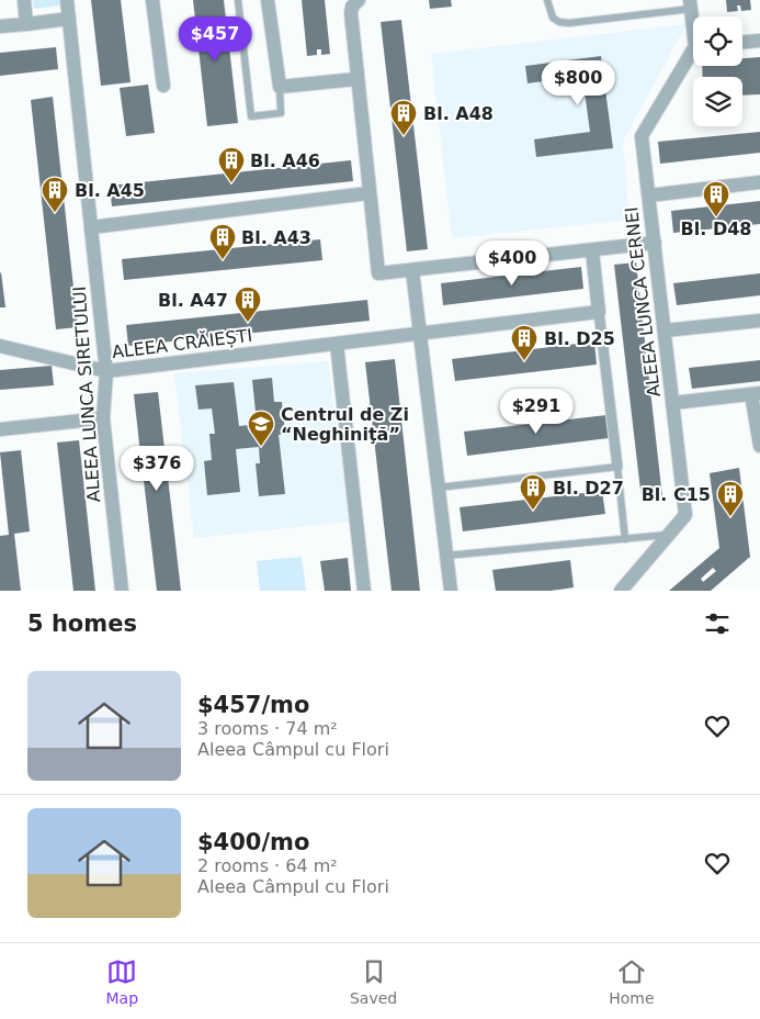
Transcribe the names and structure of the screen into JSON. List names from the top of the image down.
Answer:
{
  "streets": {
    "street": ["ALEEA LUNCA CERNEI", "ALEEA CRĂIEȘTI", "ALEEA LUNCA SIRETULUI"]
  },
  "crossings": [
    ["ALEEA CRĂIEȘTI", "ALEEA LUNCA SIRETULUI"]
  ],
  "places": {
    "building": [
      "Bl. A48",
      "Bl. A46",
      "Bl. A45",
      "Bl. D48",
      "Bl. A43",
      "Bl. A47",
      "Bl. D25",
      "Bl. D27",
      "Bl. C15"
    ],
    "school or university": ["Centrul de Zi “Neghiniţă”"]
  },
  "page": {
    "price": [
      "$457",
      "$800",
      "$400",
      "$291",
      "$376"
    ],
    "heading": "5 homes",
    "list": [
      {
        "name": "$457/mo",
        "note": "3 rooms · 74 m² · Aleea Câmpul cu Flori"
      },
      {
        "name": "$400/mo",
        "note": "2 rooms · 64 m² · Aleea Câmpul cu Flori"
      }
    ],
    "tabs": ["Map", "Saved", "Home"]
  }
}
